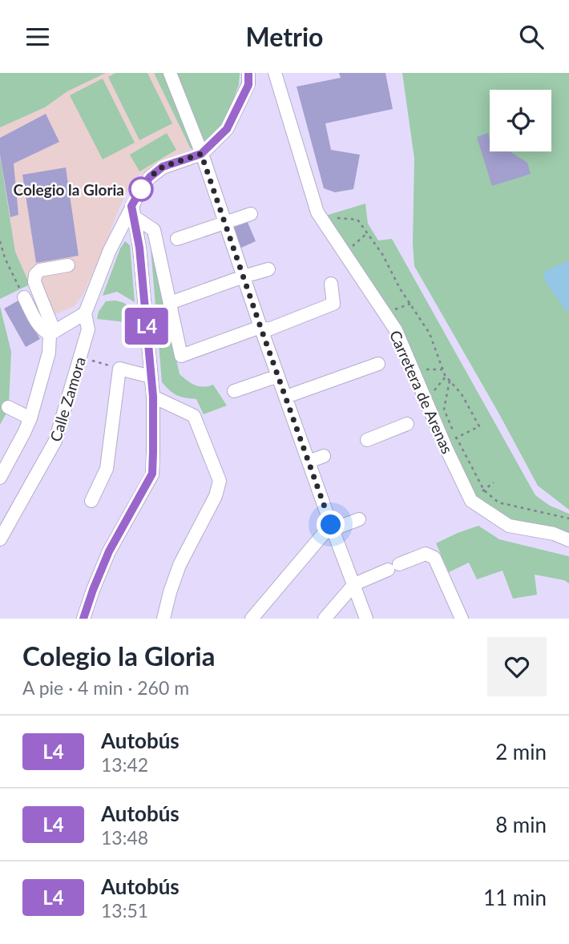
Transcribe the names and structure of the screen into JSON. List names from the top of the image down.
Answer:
{
  "streets": {
    "street": ["Carretera de Arenas", "Calle Zamora"]
  },
  "places": ["Colegio la Gloria"],
  "lines": ["bus line L4"],
  "page": {
    "header": "Metrio",
    "on_map": "L4",
    "heading": ["Colegio la Gloria", "A pie · 4 min · 260 m"],
    "list": [
      {
        "mark": "L4",
        "name": "Autobús",
        "note": "13:42",
        "value": "2 min"
      },
      {
        "mark": "L4",
        "name": "Autobús",
        "note": "13:48",
        "value": "8 min"
      },
      {
        "mark": "L4",
        "name": "Autobús",
        "note": "13:51",
        "value": "11 min"
      }
    ]
  }
}
